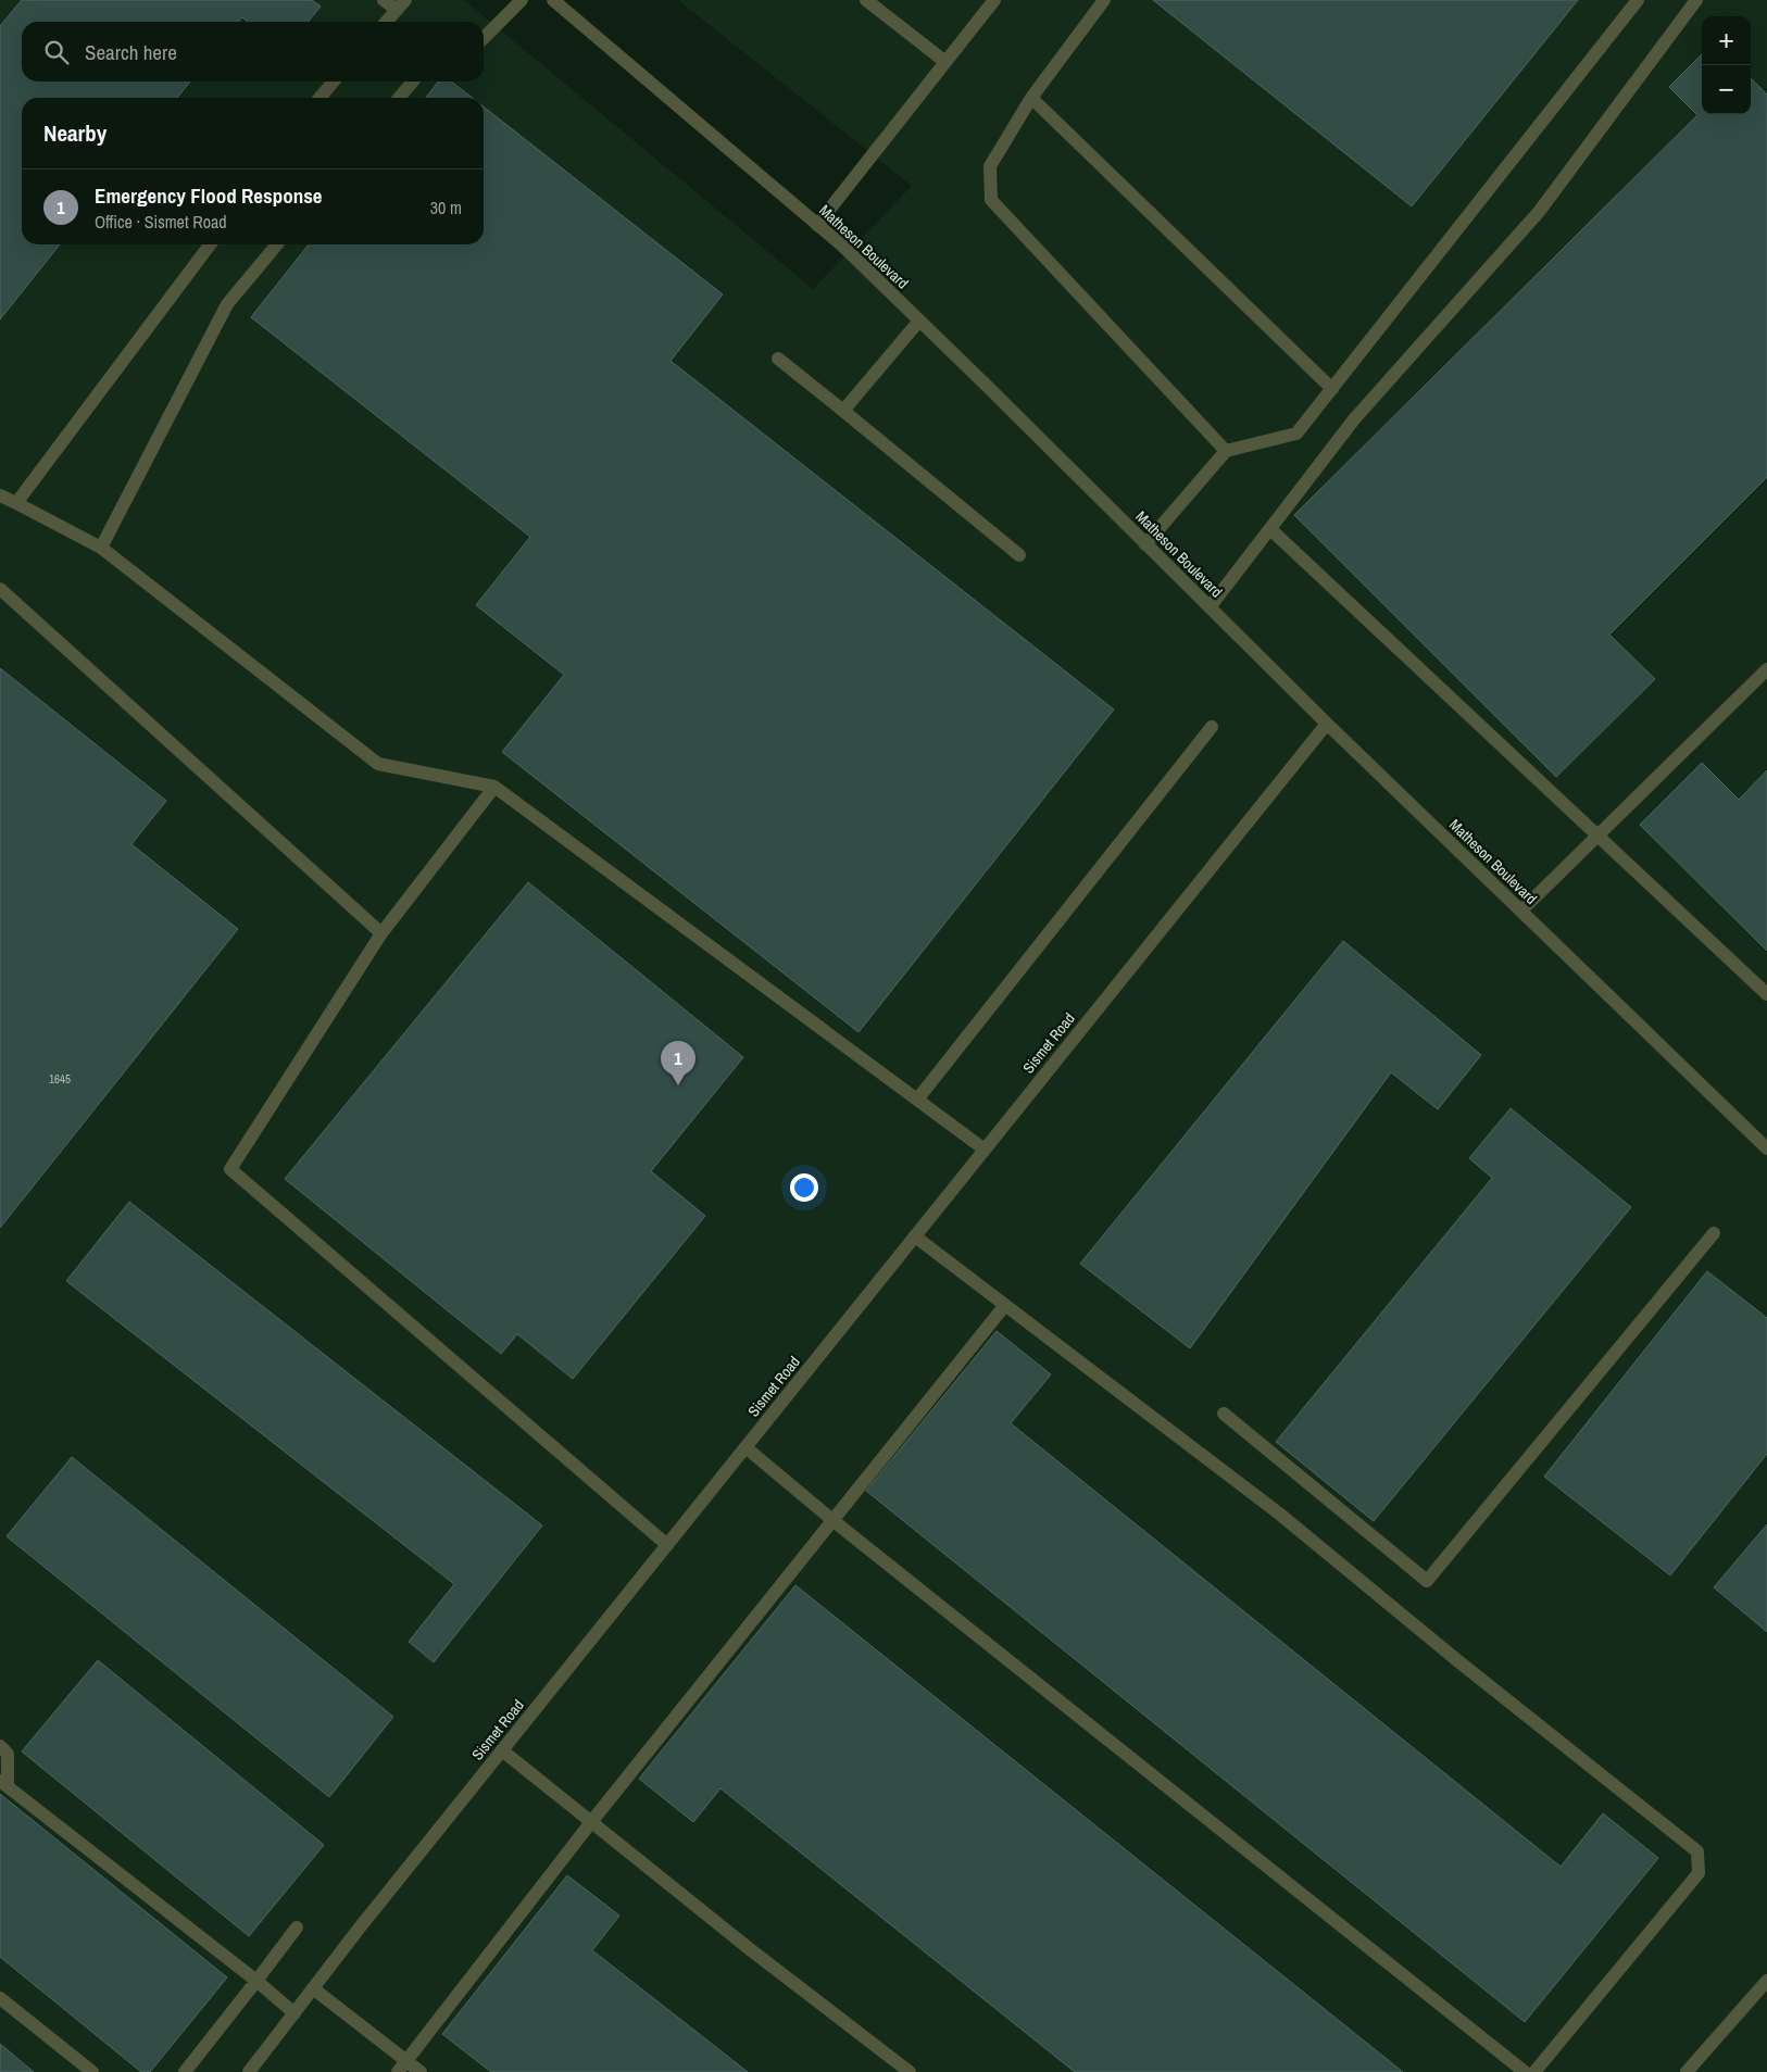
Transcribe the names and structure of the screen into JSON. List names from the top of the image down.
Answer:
{
  "streets": {
    "street": ["Matheson Boulevard", "Sismet Road"]
  },
  "crossings": [
    ["Matheson Boulevard", "Sismet Road"]
  ],
  "house_numbers": ["1645"],
  "page": {
    "map_buttons": ["+", "−"],
    "search": "Search here",
    "heading": "Nearby",
    "list": [
      {
        "mark": "1",
        "name": "Emergency Flood Response",
        "note": "Office · Sismet Road",
        "value": "30 m"
      }
    ],
    "pins": "1"
  }
}
